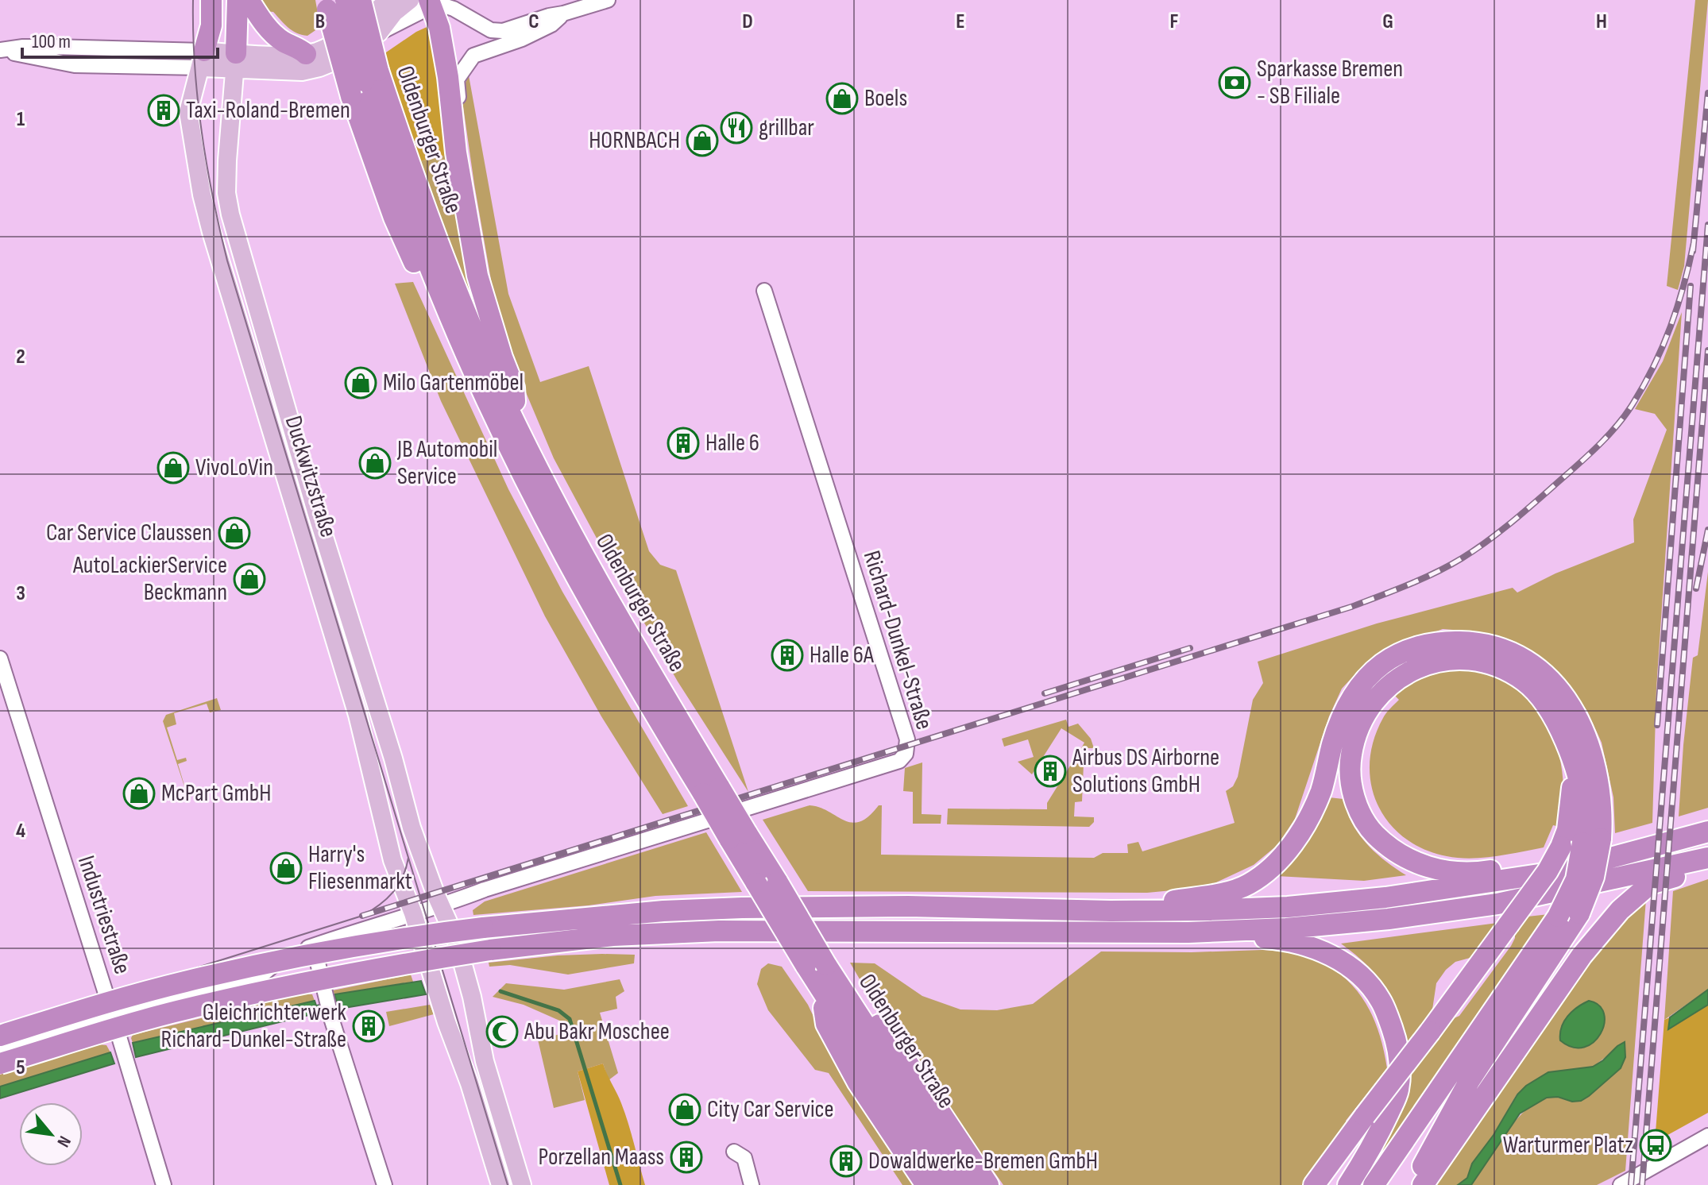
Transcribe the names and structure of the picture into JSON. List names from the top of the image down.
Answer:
{
  "streets": {
    "highway": ["Oldenburger Straße"],
    "main road": ["Duckwitzstraße"],
    "street": ["Richard-Dunkel-Straße", "Industriestraße"]
  },
  "crossings": [
    ["Duckwitzstraße", "Richard-Dunkel-Straße"]
  ],
  "places": {
    "bank": ["Sparkasse Bremen - SB Filiale"],
    "shop": [
      "Boels",
      "HORNBACH",
      "Milo Gartenmöbel",
      "JB Automobil Service",
      "VivoLoVin",
      "Car Service Claussen",
      "AutoLackierService Beckmann",
      "McPart GmbH",
      "Harry's Fliesenmarkt",
      "City Car Service"
    ],
    "building": [
      "Taxi-Roland-Bremen",
      "Halle 6",
      "Halle 6A",
      "Airbus DS Airborne Solutions GmbH",
      "Gleichrichterwerk Richard-Dunkel-Straße",
      "Porzellan Maass",
      "Dowaldwerke-Bremen GmbH"
    ],
    "restaurant": ["grillbar"],
    "mosque": ["Abu Bakr Moschee"],
    "bus stop": ["Warturmer Platz"]
  },
  "scale_bar": "100 m",
  "north": "bottom right",
  "grid": {
    "columns": [
      "B",
      "C",
      "D",
      "E",
      "F",
      "G",
      "H"
    ],
    "rows": [
      "1",
      "2",
      "3",
      "4",
      "5"
    ]
  }
}
